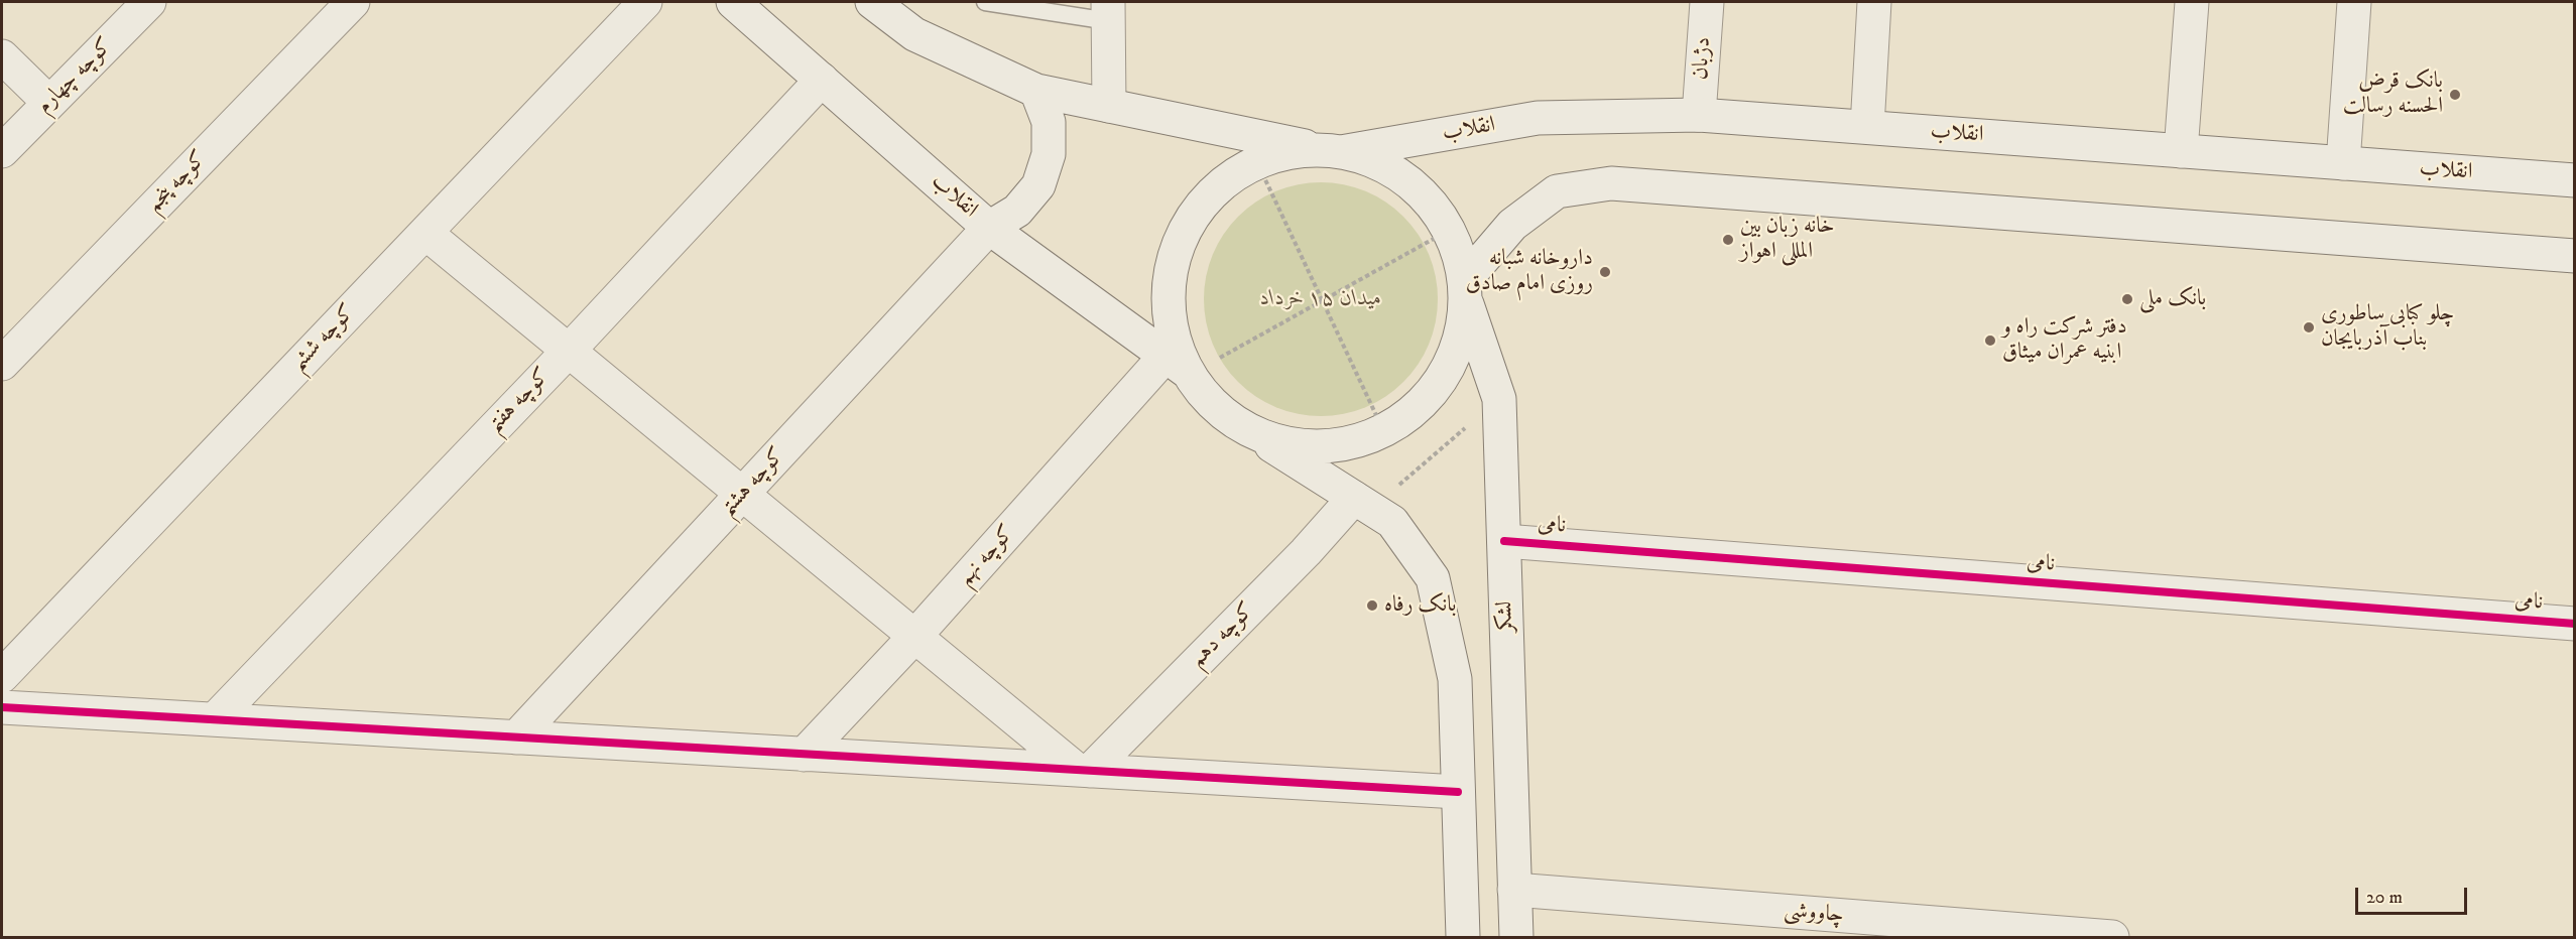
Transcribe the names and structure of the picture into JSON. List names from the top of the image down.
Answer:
{
  "streets": {
    "street": [
      "دژبان",
      "کوچه چهارم",
      "انقلاب",
      "کوچه پنجم",
      "کوچه ششم",
      "کوچه هفتم",
      "کوچه هشتم",
      "نامی",
      "کوچه نهم",
      "لشکر",
      "کوچه دهم",
      "چاووشی"
    ]
  },
  "crossings": [
    ["دژبان", "انقلاب"],
    ["انقلاب", "کوچه هفتم"],
    ["انقلاب", "کوچه هشتم"],
    ["انقلاب", "کوچه نهم"],
    ["نامی", "لشکر"],
    ["لشکر", "چاووشی"]
  ],
  "parks": ["میدان ۱۵ خرداد"],
  "places": [
    "بانک قرض الحسنه رسالت",
    "خانه زبان بین المللی اهواز",
    "داروخانه شبانه روزی امام صادق",
    "بانک ملی",
    "چلو کبابی ساطوری بناب آذربایجان",
    "دفتر شرکت راه و ابنیه عمران میثاق",
    "بانک رفاه"
  ],
  "scale_bar": "20 m"
}
